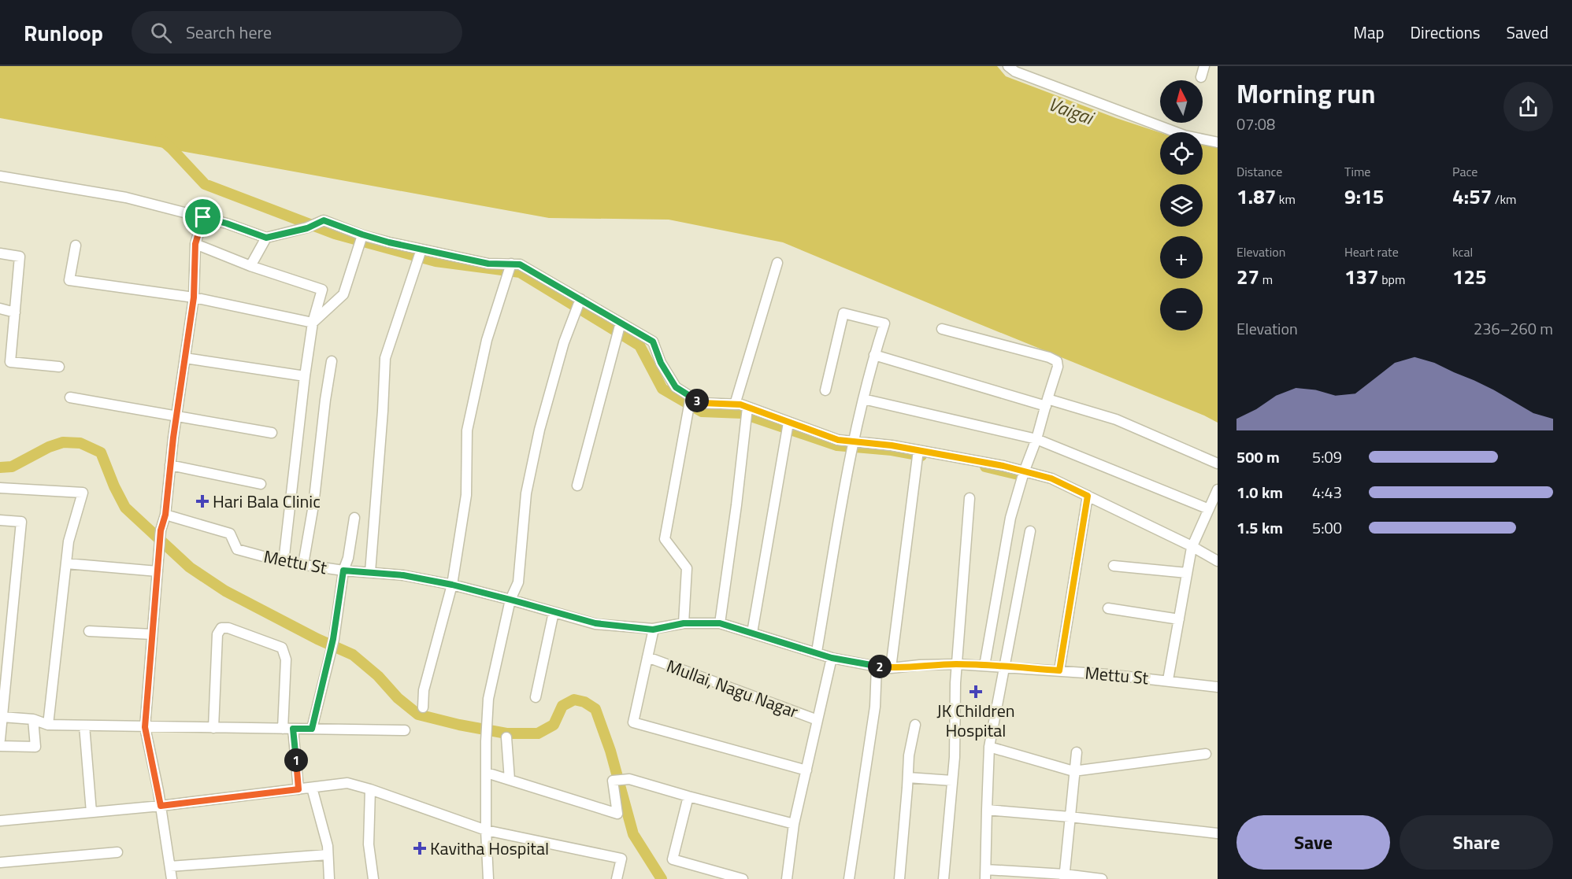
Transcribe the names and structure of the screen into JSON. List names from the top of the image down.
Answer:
{
  "streets": {
    "street": ["Mettu St", "Mullai, Nagu Nagar"]
  },
  "water": ["Vaigai"],
  "places": {
    "health": ["Hari Bala Clinic", "JK Children Hospital", "Kavitha Hospital"]
  },
  "north": "top",
  "page": {
    "header": "Runloop",
    "search": "Search here",
    "nav": ["Map", "Directions", "Saved"],
    "heading": ["Morning run", "07:08"],
    "map_buttons": ["+", "−"],
    "stats": [
      ["Distance", "1.87 km"],
      ["Time", "9:15"],
      ["Pace", "4:57 /km"],
      ["Elevation", "27 m"],
      ["Heart rate", "137 bpm"],
      ["kcal", "125"]
    ],
    "chart": ["Elevation", "236–260 m"],
    "pins": ["3", "2", "1"],
    "list": [
      {
        "name": "500 m",
        "note": "5:09"
      },
      {
        "name": "1.0 km",
        "note": "4:43"
      },
      {
        "name": "1.5 km",
        "note": "5:00"
      }
    ],
    "buttons": ["Save", "Share"]
  }
}
